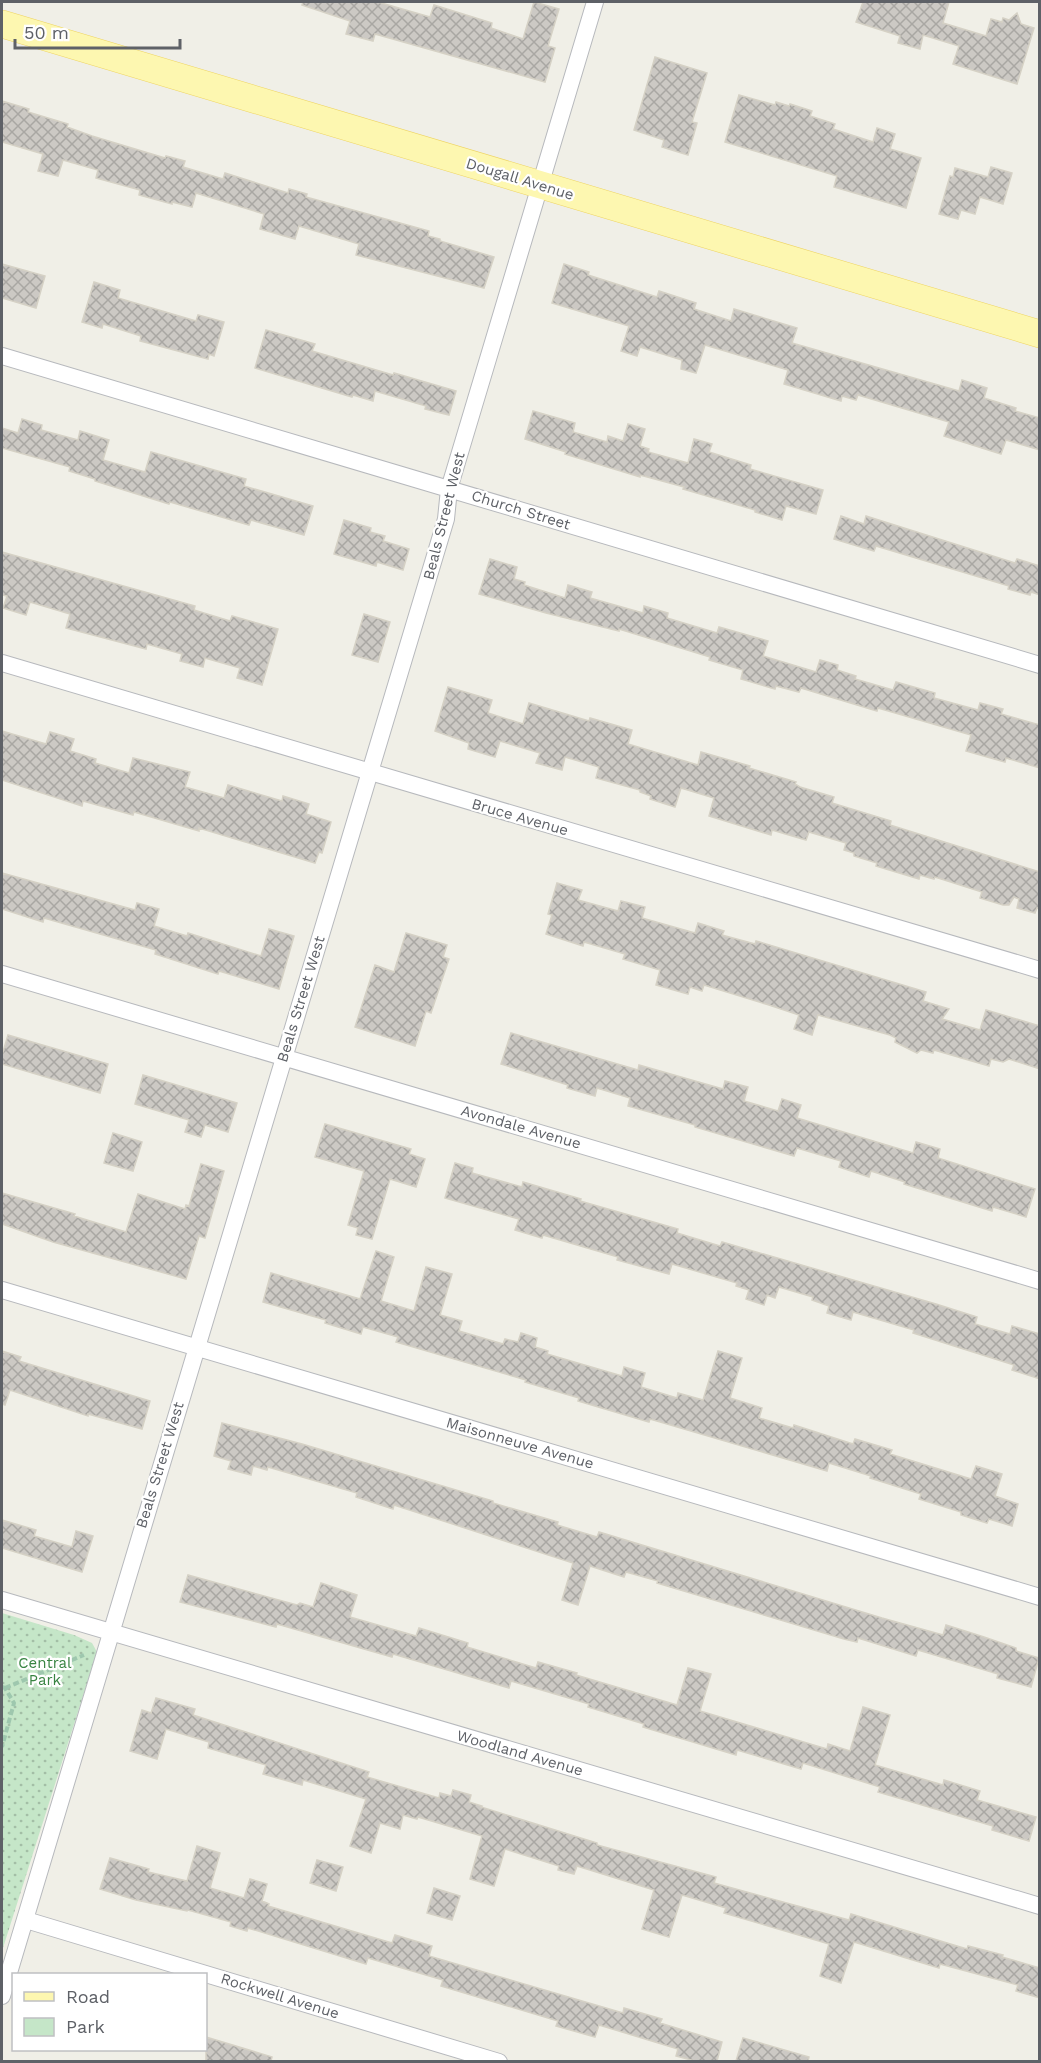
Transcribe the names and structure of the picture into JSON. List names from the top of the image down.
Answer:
{
  "streets": {
    "main road": ["Dougall Avenue"],
    "street": [
      "Church Street",
      "Beals Street West",
      "Bruce Avenue",
      "Avondale Avenue",
      "Maisonneuve Avenue",
      "Woodland Avenue",
      "Rockwell Avenue"
    ]
  },
  "crossings": [
    ["Dougall Avenue", "Beals Street West"],
    ["Church Street", "Beals Street West"],
    ["Beals Street West", "Bruce Avenue"],
    ["Beals Street West", "Avondale Avenue"],
    ["Beals Street West", "Maisonneuve Avenue"],
    ["Beals Street West", "Woodland Avenue"],
    ["Beals Street West", "Rockwell Avenue"]
  ],
  "parks": ["Central Park"],
  "legend": ["Road", "Park"],
  "scale_bar": "50 m"
}
